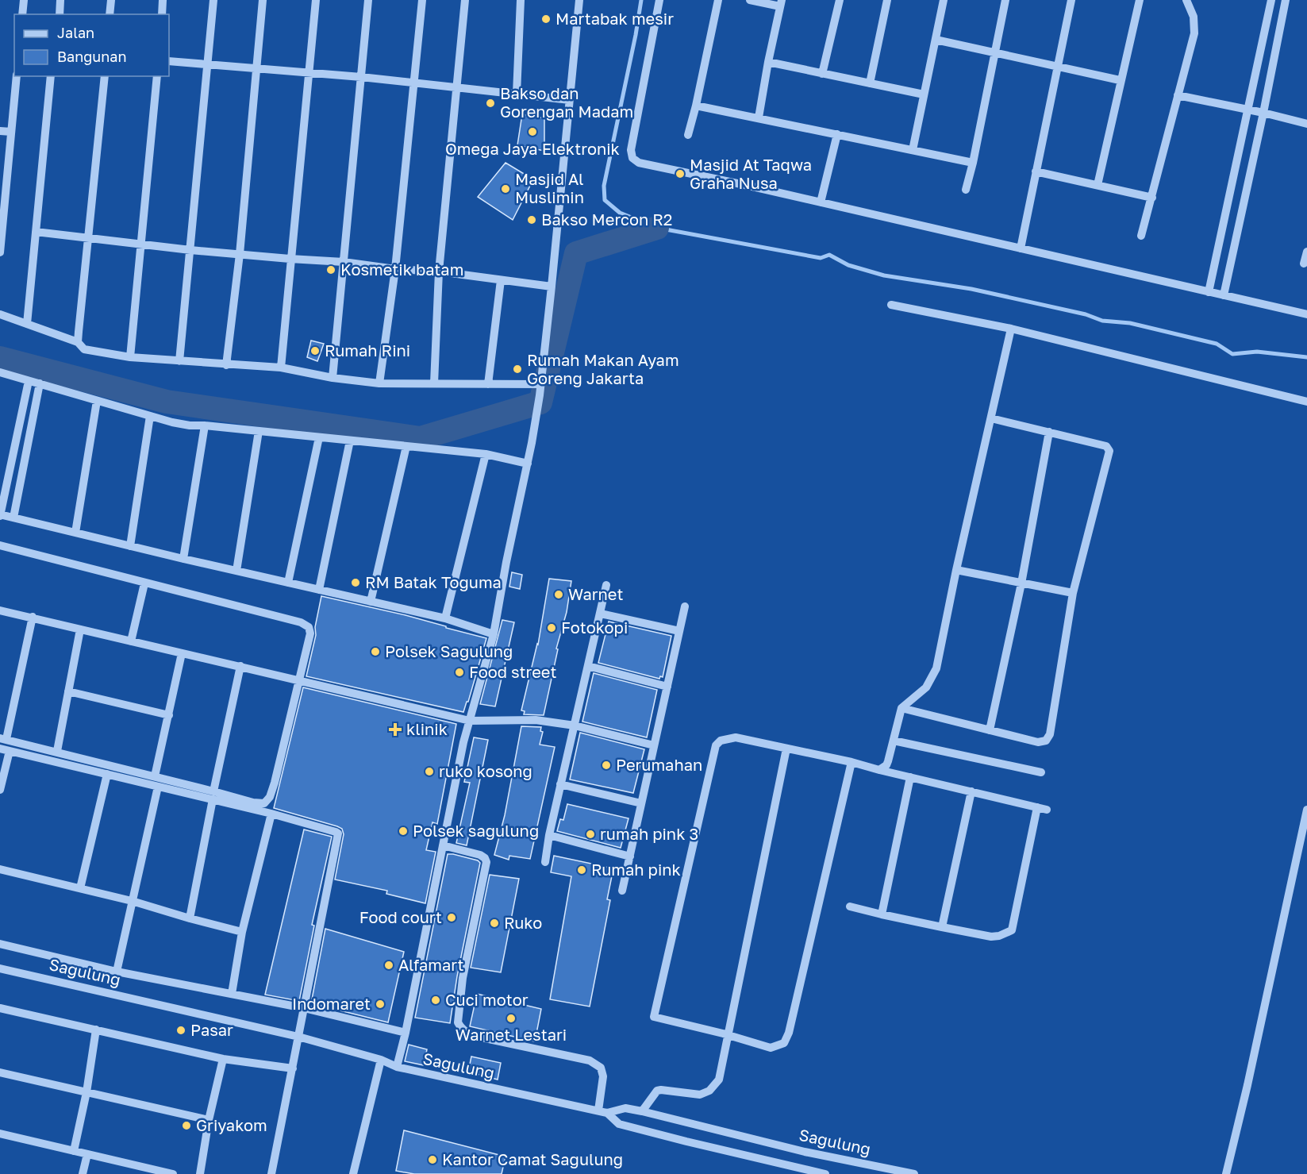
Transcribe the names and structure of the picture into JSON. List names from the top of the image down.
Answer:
{
  "streets": {
    "street": ["Sagulung"]
  },
  "places": {
    "other": [
      "Martabak mesir",
      "Bakso dan Gorengan Madam",
      "Omega Jaya Elektronik",
      "Masjid At Taqwa Graha Nusa",
      "Masjid Al Muslimin",
      "Bakso Mercon R2",
      "Kosmetik batam",
      "Rumah Rini",
      "Rumah Makan Ayam Goreng Jakarta",
      "RM Batak Toguma",
      "Warnet",
      "Fotokopi",
      "Polsek Sagulung",
      "Food street",
      "Perumahan",
      "ruko kosong",
      "Polsek sagulung",
      "rumah pink 3",
      "Rumah pink",
      "Food court",
      "Ruko",
      "Alfamart",
      "Cuci motor",
      "Indomaret",
      "Warnet Lestari",
      "Pasar",
      "Griyakom",
      "Kantor Camat Sagulung"
    ],
    "health": ["klinik"]
  },
  "legend": ["Jalan", "Bangunan"]
}
